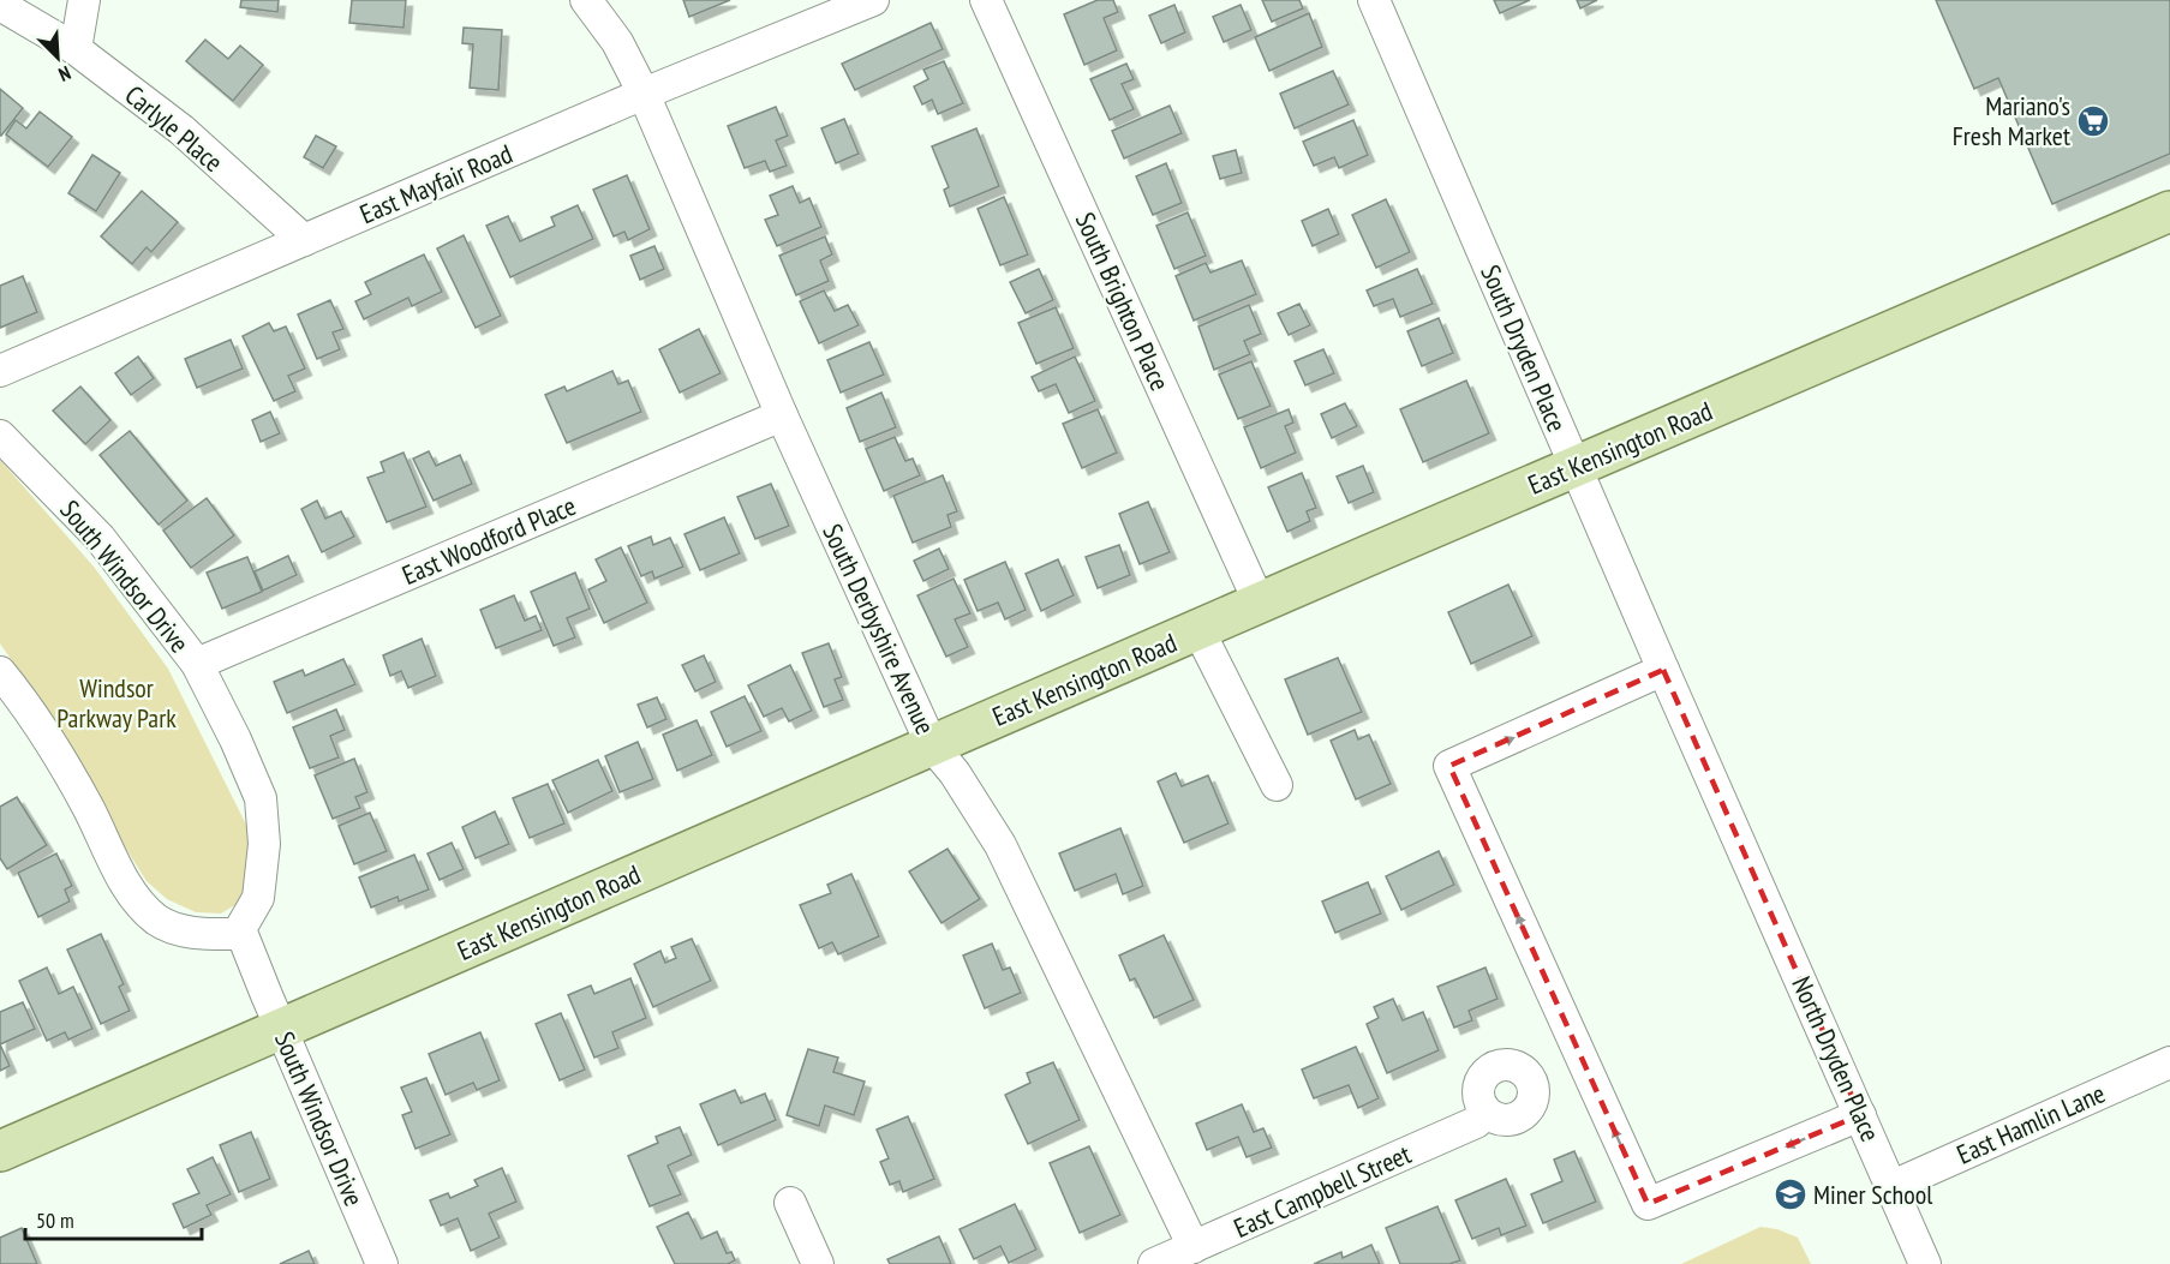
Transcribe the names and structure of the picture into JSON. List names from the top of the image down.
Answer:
{
  "streets": {
    "main road": ["East Kensington Road"],
    "street": [
      "Carlyle Place",
      "East Mayfair Road",
      "South Brighton Place",
      "South Dryden Place",
      "East Woodford Place",
      "South Windsor Drive",
      "South Derbyshire Avenue",
      "North Dryden Place",
      "East Hamlin Lane",
      "East Campbell Street"
    ]
  },
  "crossings": [
    ["Carlyle Place", "East Mayfair Road"],
    ["East Mayfair Road", "South Derbyshire Avenue"],
    ["South Brighton Place", "East Kensington Road"],
    ["South Dryden Place", "East Kensington Road"],
    ["South Dryden Place", "North Dryden Place"],
    ["East Kensington Road", "South Windsor Drive"],
    ["East Kensington Road", "South Derbyshire Avenue"],
    ["East Woodford Place", "South Windsor Drive"],
    ["East Woodford Place", "South Derbyshire Avenue"],
    ["South Derbyshire Avenue", "East Campbell Street"],
    ["North Dryden Place", "East Hamlin Lane"]
  ],
  "parks": ["Windsor Parkway Park"],
  "places": {
    "supermarket": ["Mariano's Fresh Market"],
    "school or university": ["Miner School"]
  },
  "scale_bar": "50 m",
  "north": "bottom right"
}
